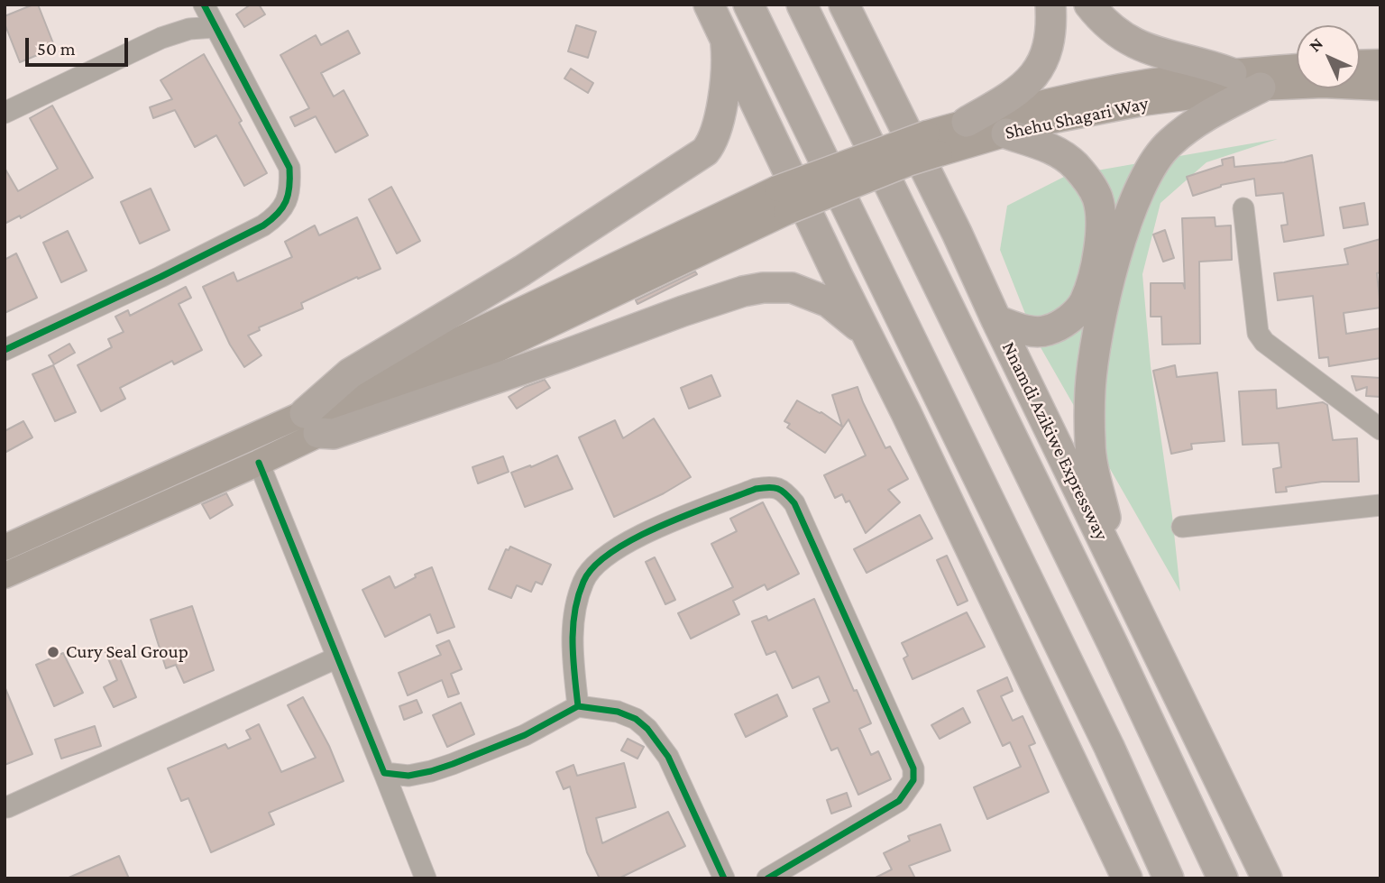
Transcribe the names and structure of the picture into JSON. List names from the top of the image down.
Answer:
{
  "streets": {
    "highway": ["Nnamdi Azikiwe Expressway"],
    "main road": ["Shehu Shagari Way"]
  },
  "places": ["Cury Seal Group"],
  "scale_bar": "50 m",
  "north": "top left"
}
